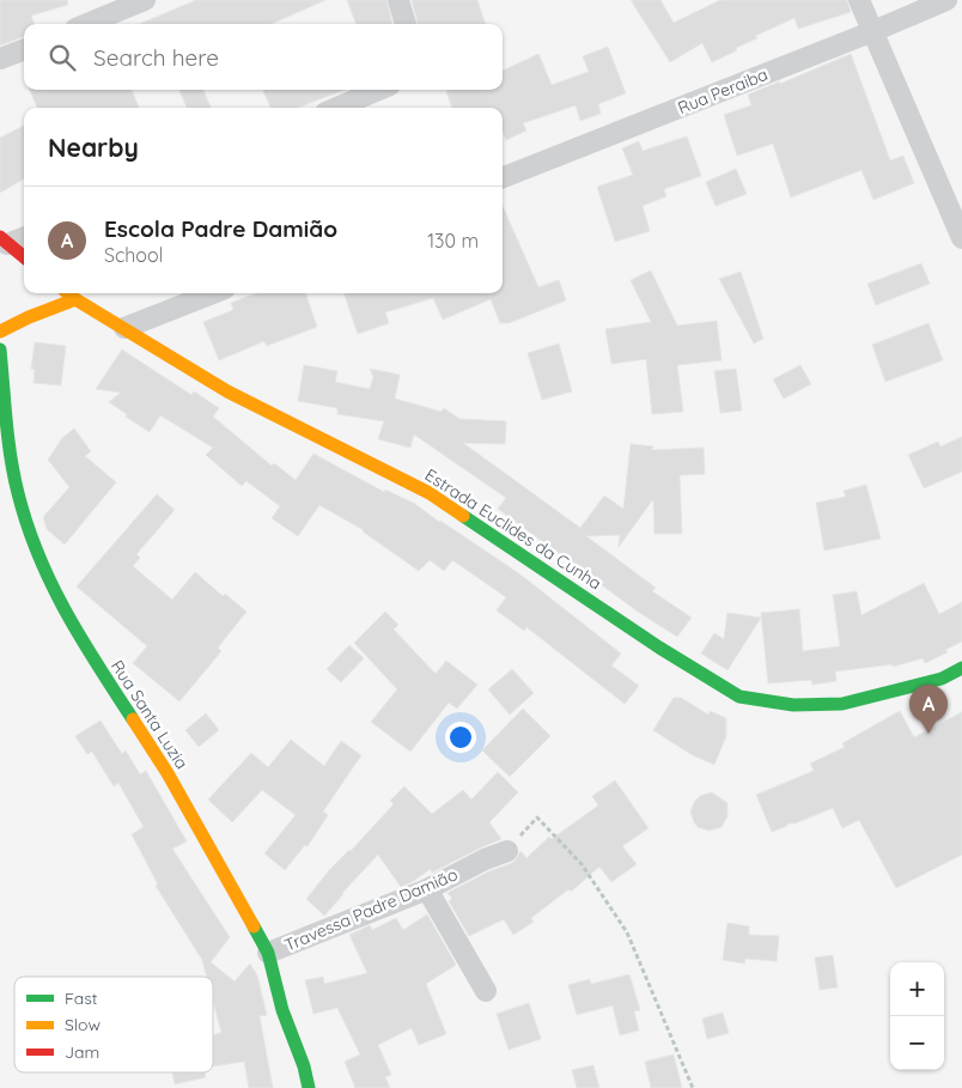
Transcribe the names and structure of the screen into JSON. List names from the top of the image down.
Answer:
{
  "streets": {
    "street": [
      "Rua Peraiba",
      "Estrada Euclides da Cunha",
      "Rua Santa Luzia",
      "Travessa Padre Damião"
    ]
  },
  "crossings": [
    ["Rua Santa Luzia", "Travessa Padre Damião"]
  ],
  "legend": ["Fast", "Slow", "Jam"],
  "page": {
    "search": "Search here",
    "heading": "Nearby",
    "list": [
      {
        "mark": "A",
        "name": "Escola Padre Damião",
        "note": "School",
        "value": "130 m"
      }
    ],
    "pins": "A",
    "map_buttons": ["+", "−"]
  }
}
